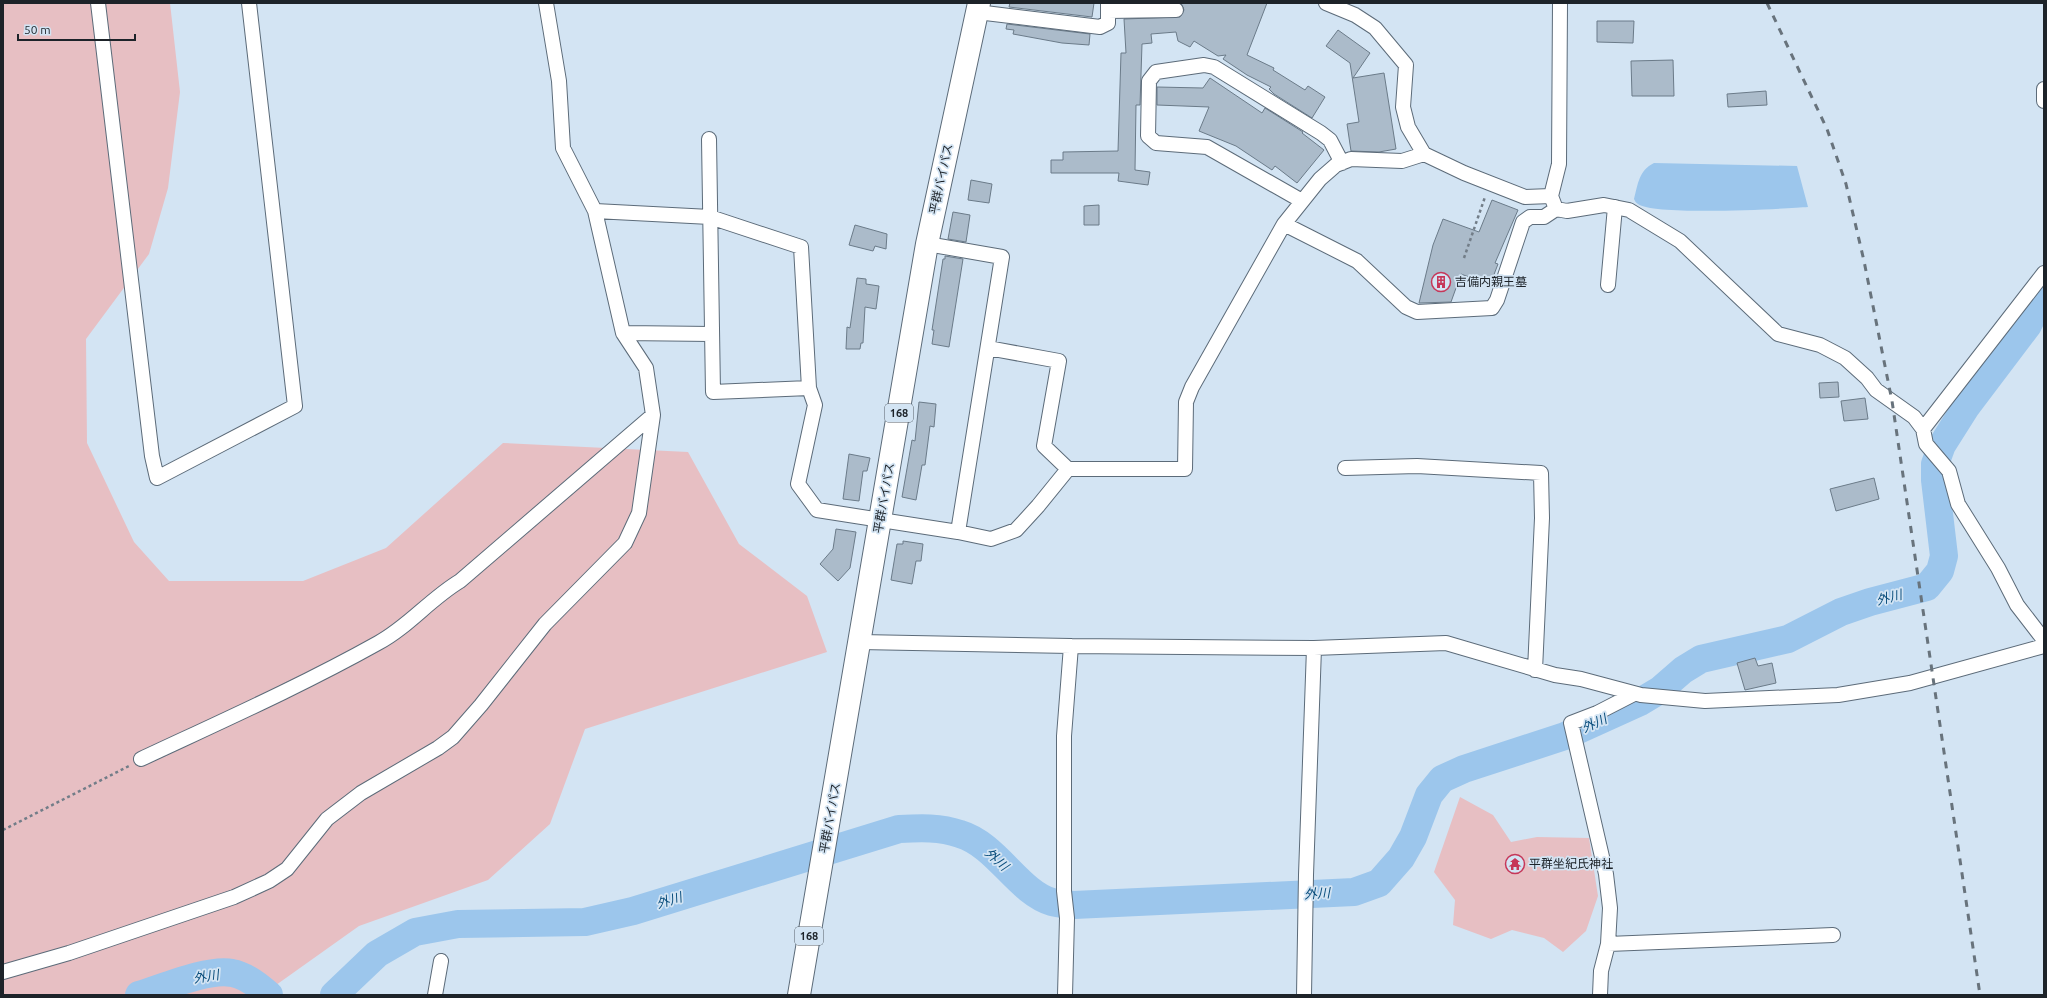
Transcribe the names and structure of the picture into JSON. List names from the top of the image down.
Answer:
{
  "streets": {
    "highway": ["平群バイパス", "168"]
  },
  "water": ["外川"],
  "places": {
    "building": ["吉備内親王墓"],
    "temple": ["平群坐紀氏神社"]
  },
  "scale_bar": "50 m"
}
